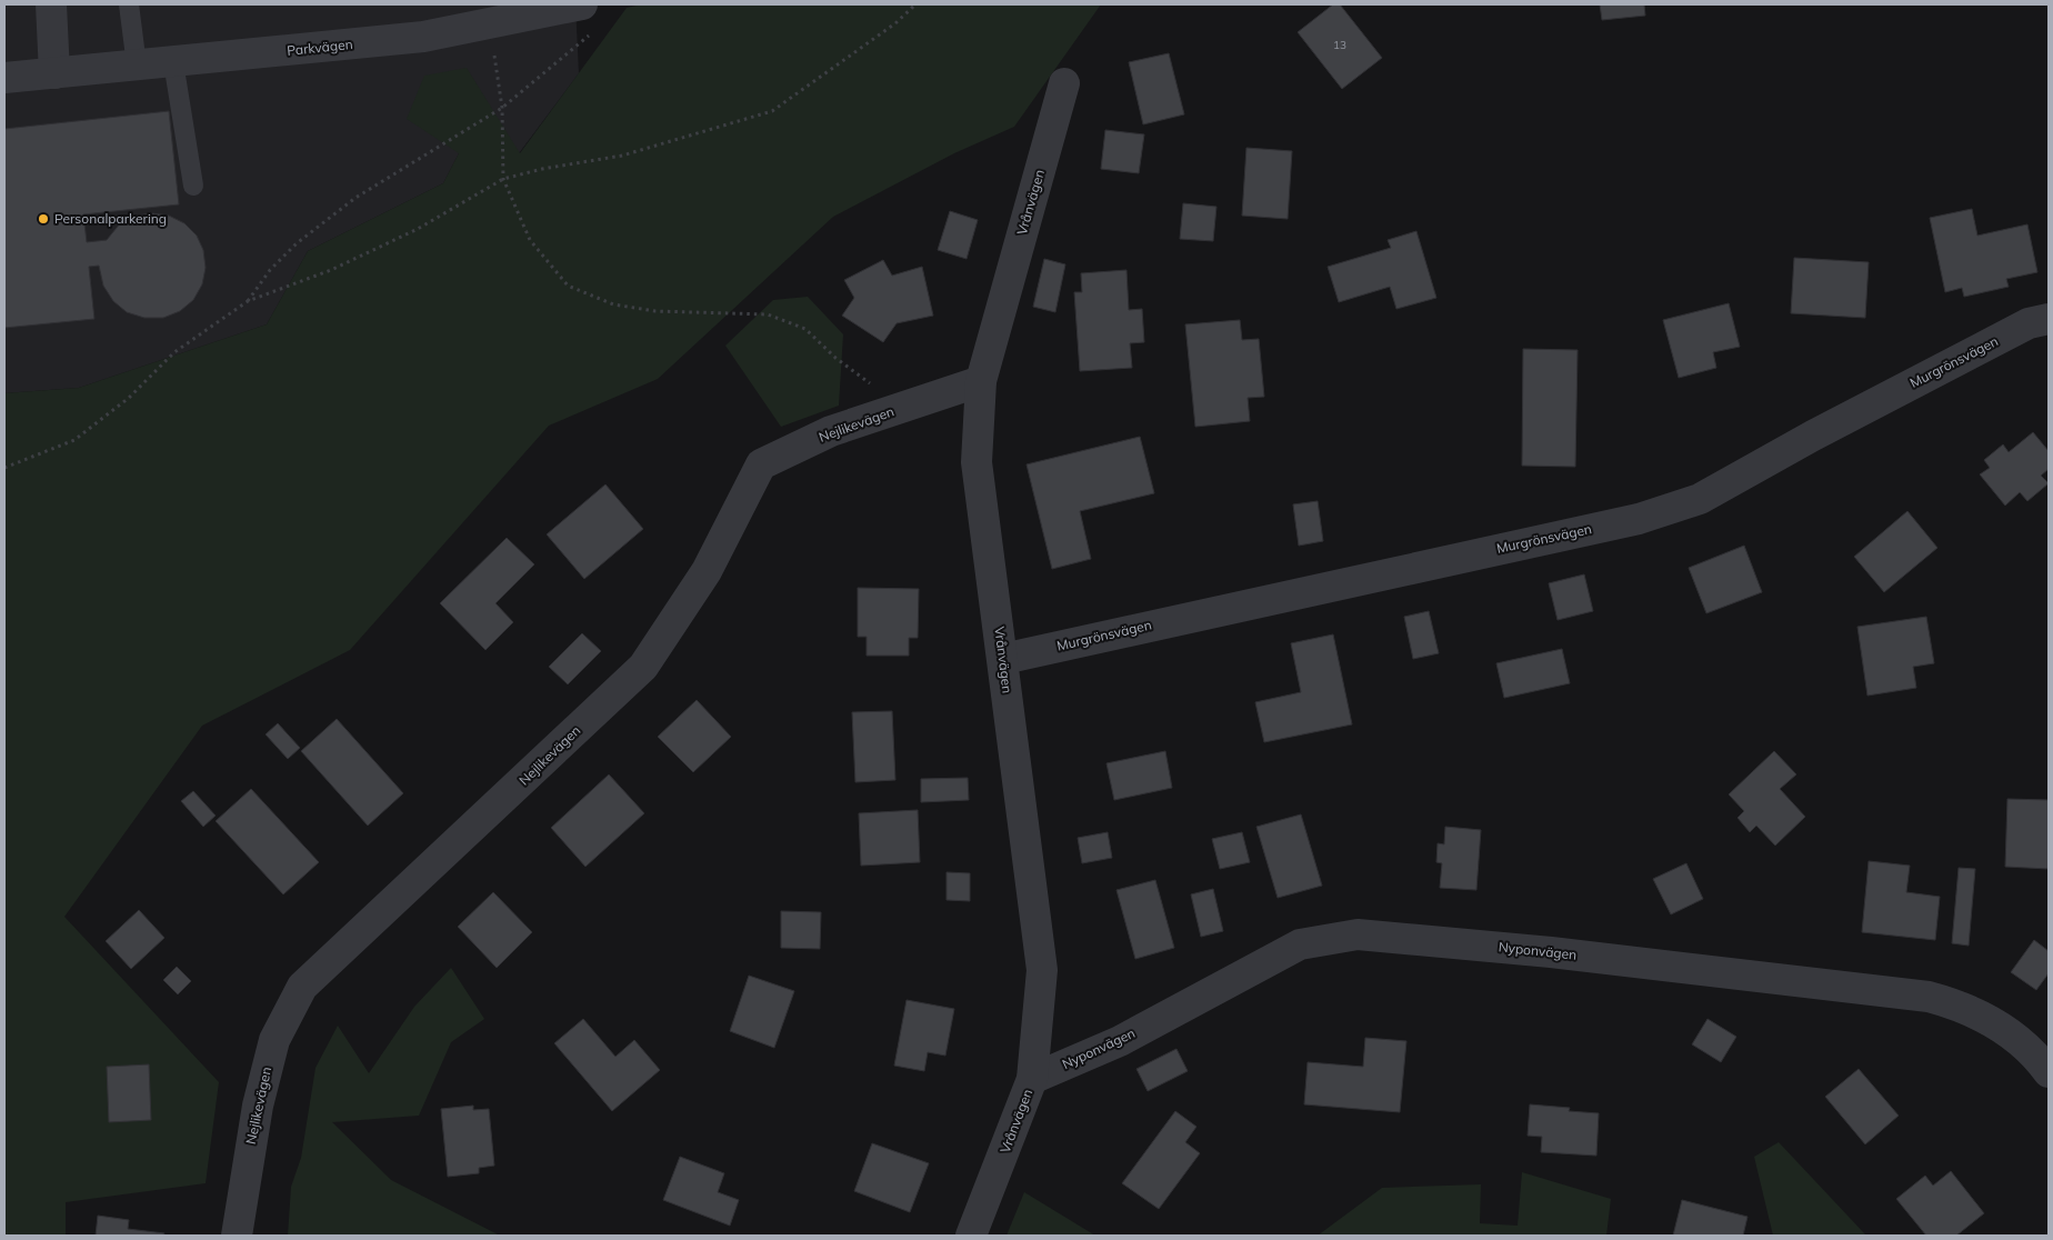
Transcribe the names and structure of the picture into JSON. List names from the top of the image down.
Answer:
{
  "streets": {
    "street": [
      "Parkvägen",
      "Vrånvägen",
      "Murgrönsvägen",
      "Nejlikevägen",
      "Nyponvägen"
    ]
  },
  "crossings": [
    ["Vrånvägen", "Murgrönsvägen"],
    ["Vrånvägen", "Nejlikevägen"],
    ["Vrånvägen", "Nyponvägen"]
  ],
  "places": ["Personalparkering"],
  "house_numbers": ["13"]
}
